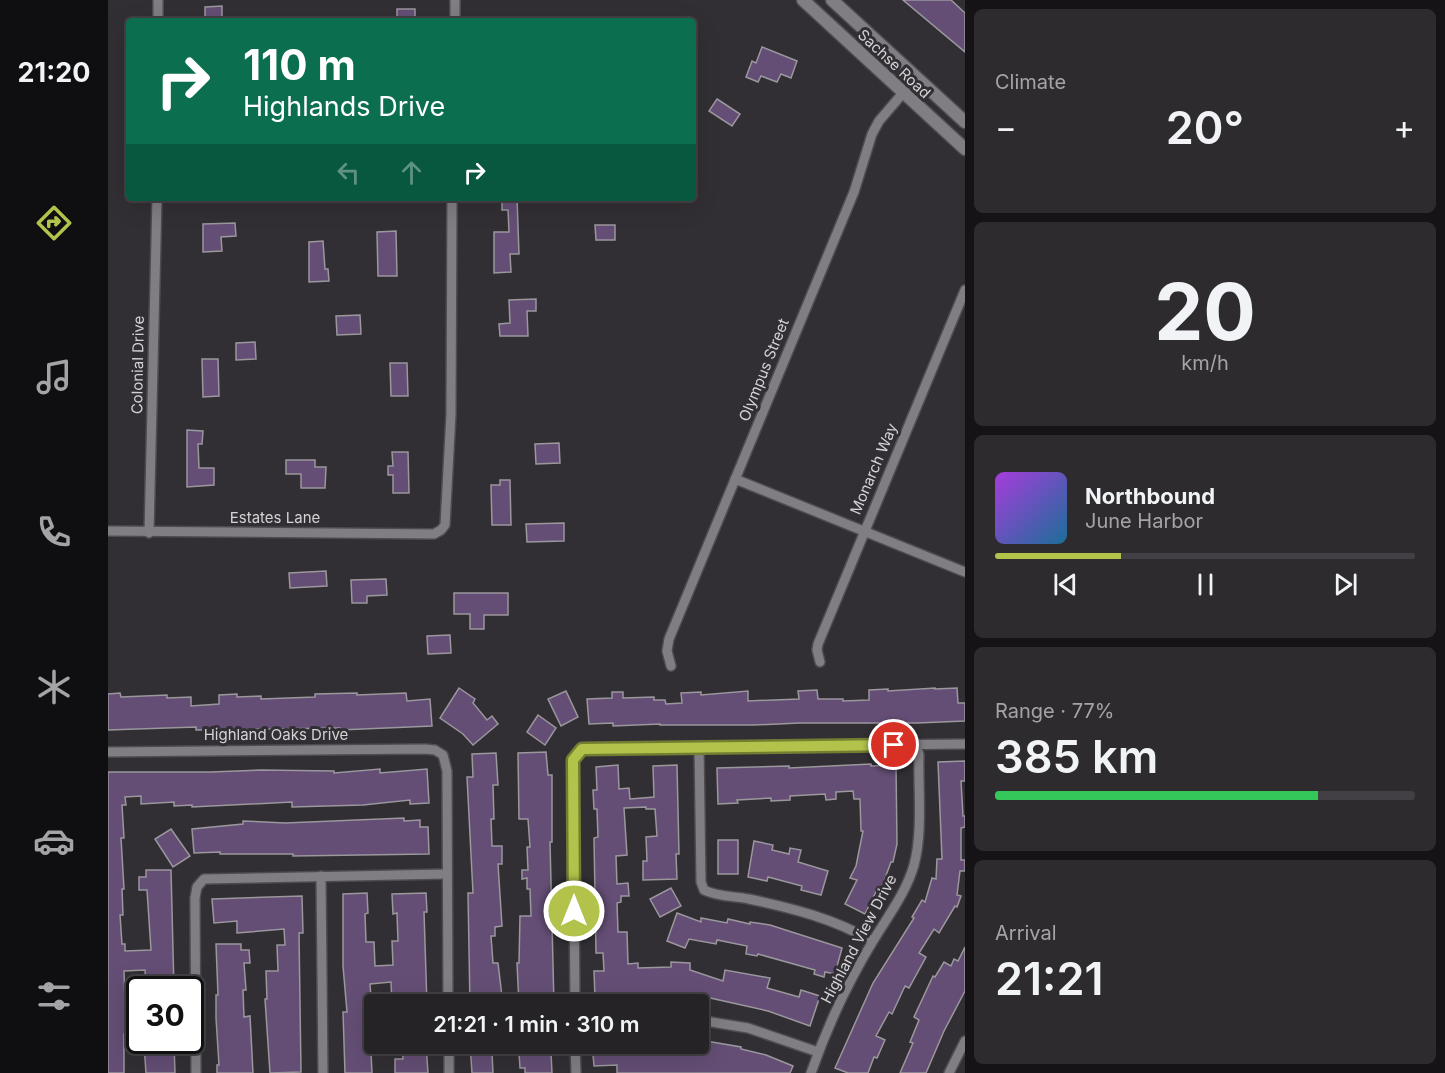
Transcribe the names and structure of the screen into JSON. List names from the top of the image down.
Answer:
{
  "streets": {
    "main road": ["Sachse Road"],
    "street": [
      "Colonial Drive",
      "Olympus Street",
      "Monarch Way",
      "Estates Lane",
      "Highland Oaks Drive",
      "Highland View Drive"
    ]
  },
  "crossings": [
    ["Sachse Road", "Olympus Street"],
    ["Colonial Drive", "Estates Lane"]
  ],
  "page": {
    "tabs": "21:20",
    "tile": [
      "Climate",
      ["20", "km/h"],
      ["Range · 77%", "385 km"],
      ["Arrival", "21:21"]
    ],
    "turn": ["110 m", "Highlands Drive"],
    "heat": ["−", "20°", "+"],
    "song": ["Northbound", "June Harbor"],
    "limit": "30",
    "trip": "21:21 · 1 min · 310 m"
  }
}
